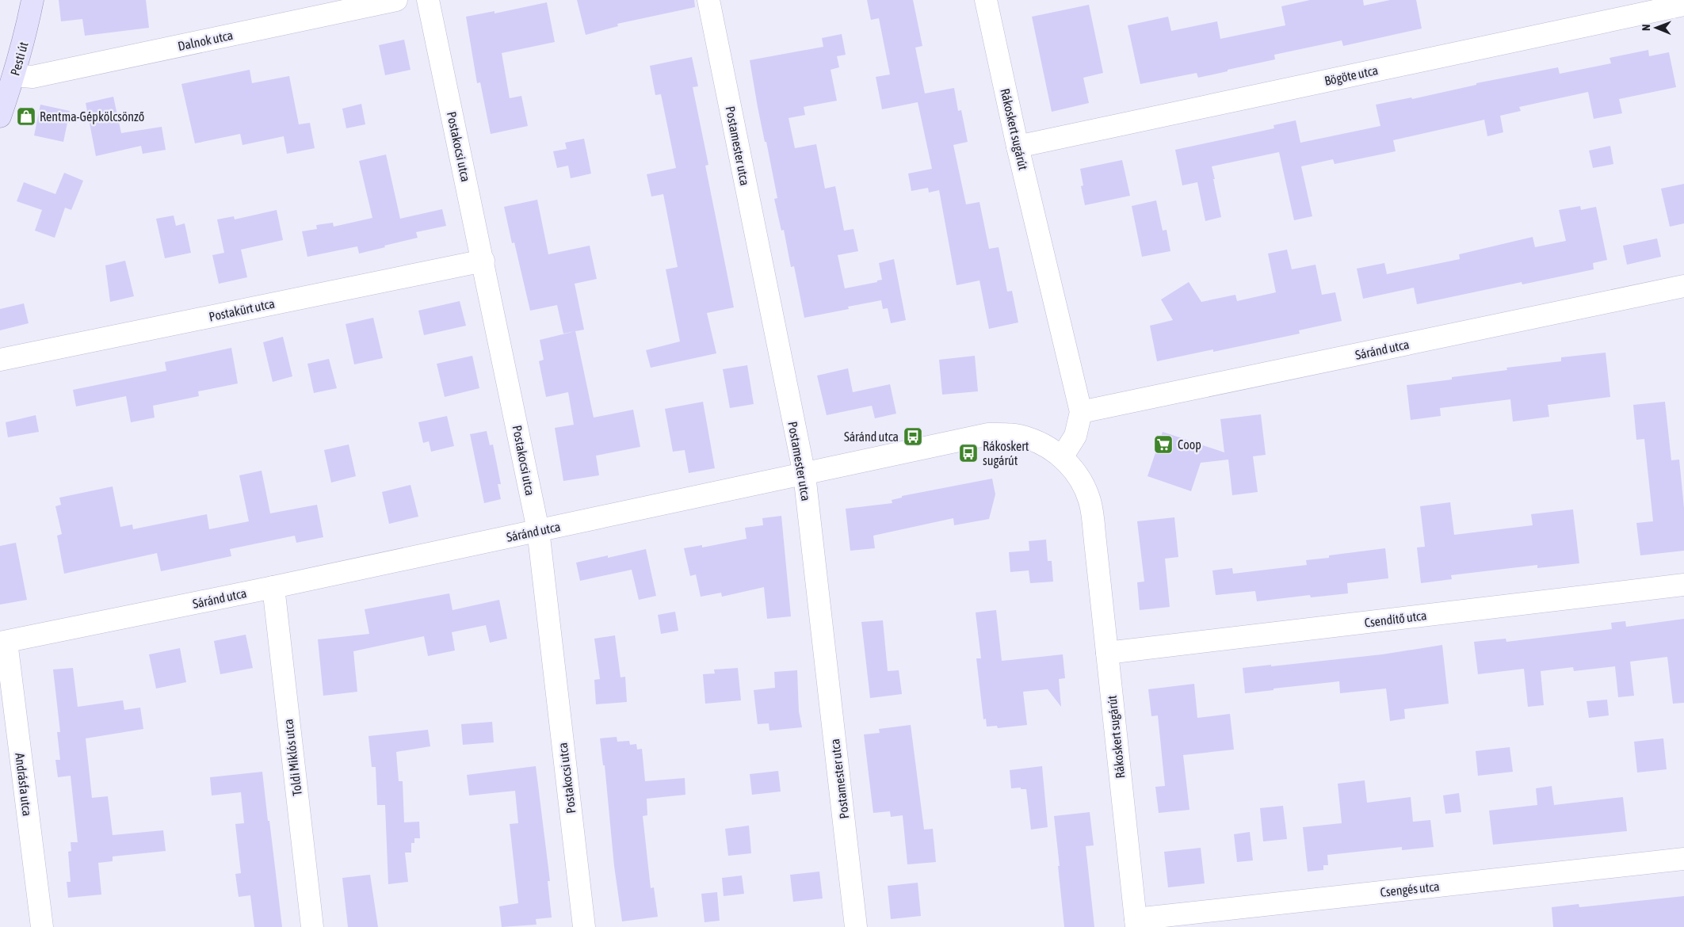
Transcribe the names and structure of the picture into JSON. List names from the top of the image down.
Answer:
{
  "streets": {
    "main road": ["Pesti út"],
    "street": [
      "Dalnok utca",
      "Bögöte utca",
      "Rákoskert sugárút",
      "Postamester utca",
      "Postakocsi utca",
      "Postakürt utca",
      "Sáránd utca",
      "Csendítő utca",
      "Toldi Miklós utca",
      "Andrásfa utca",
      "Csengés utca"
    ]
  },
  "crossings": [
    ["Dalnok utca", "Pesti út"],
    ["Bögöte utca", "Rákoskert sugárút"],
    ["Rákoskert sugárút", "Sáránd utca"],
    ["Rákoskert sugárút", "Csendítő utca"],
    ["Rákoskert sugárút", "Csengés utca"],
    ["Postamester utca", "Sáránd utca"],
    ["Postakocsi utca", "Postakürt utca"],
    ["Postakocsi utca", "Sáránd utca"],
    ["Sáránd utca", "Toldi Miklós utca"],
    ["Sáránd utca", "Andrásfa utca"]
  ],
  "places": {
    "shop": ["Rentma-Gépkölcsönző"],
    "bus stop": ["Sáránd utca", "Rákoskert sugárút"],
    "supermarket": ["Coop"]
  },
  "north": "left"
}
